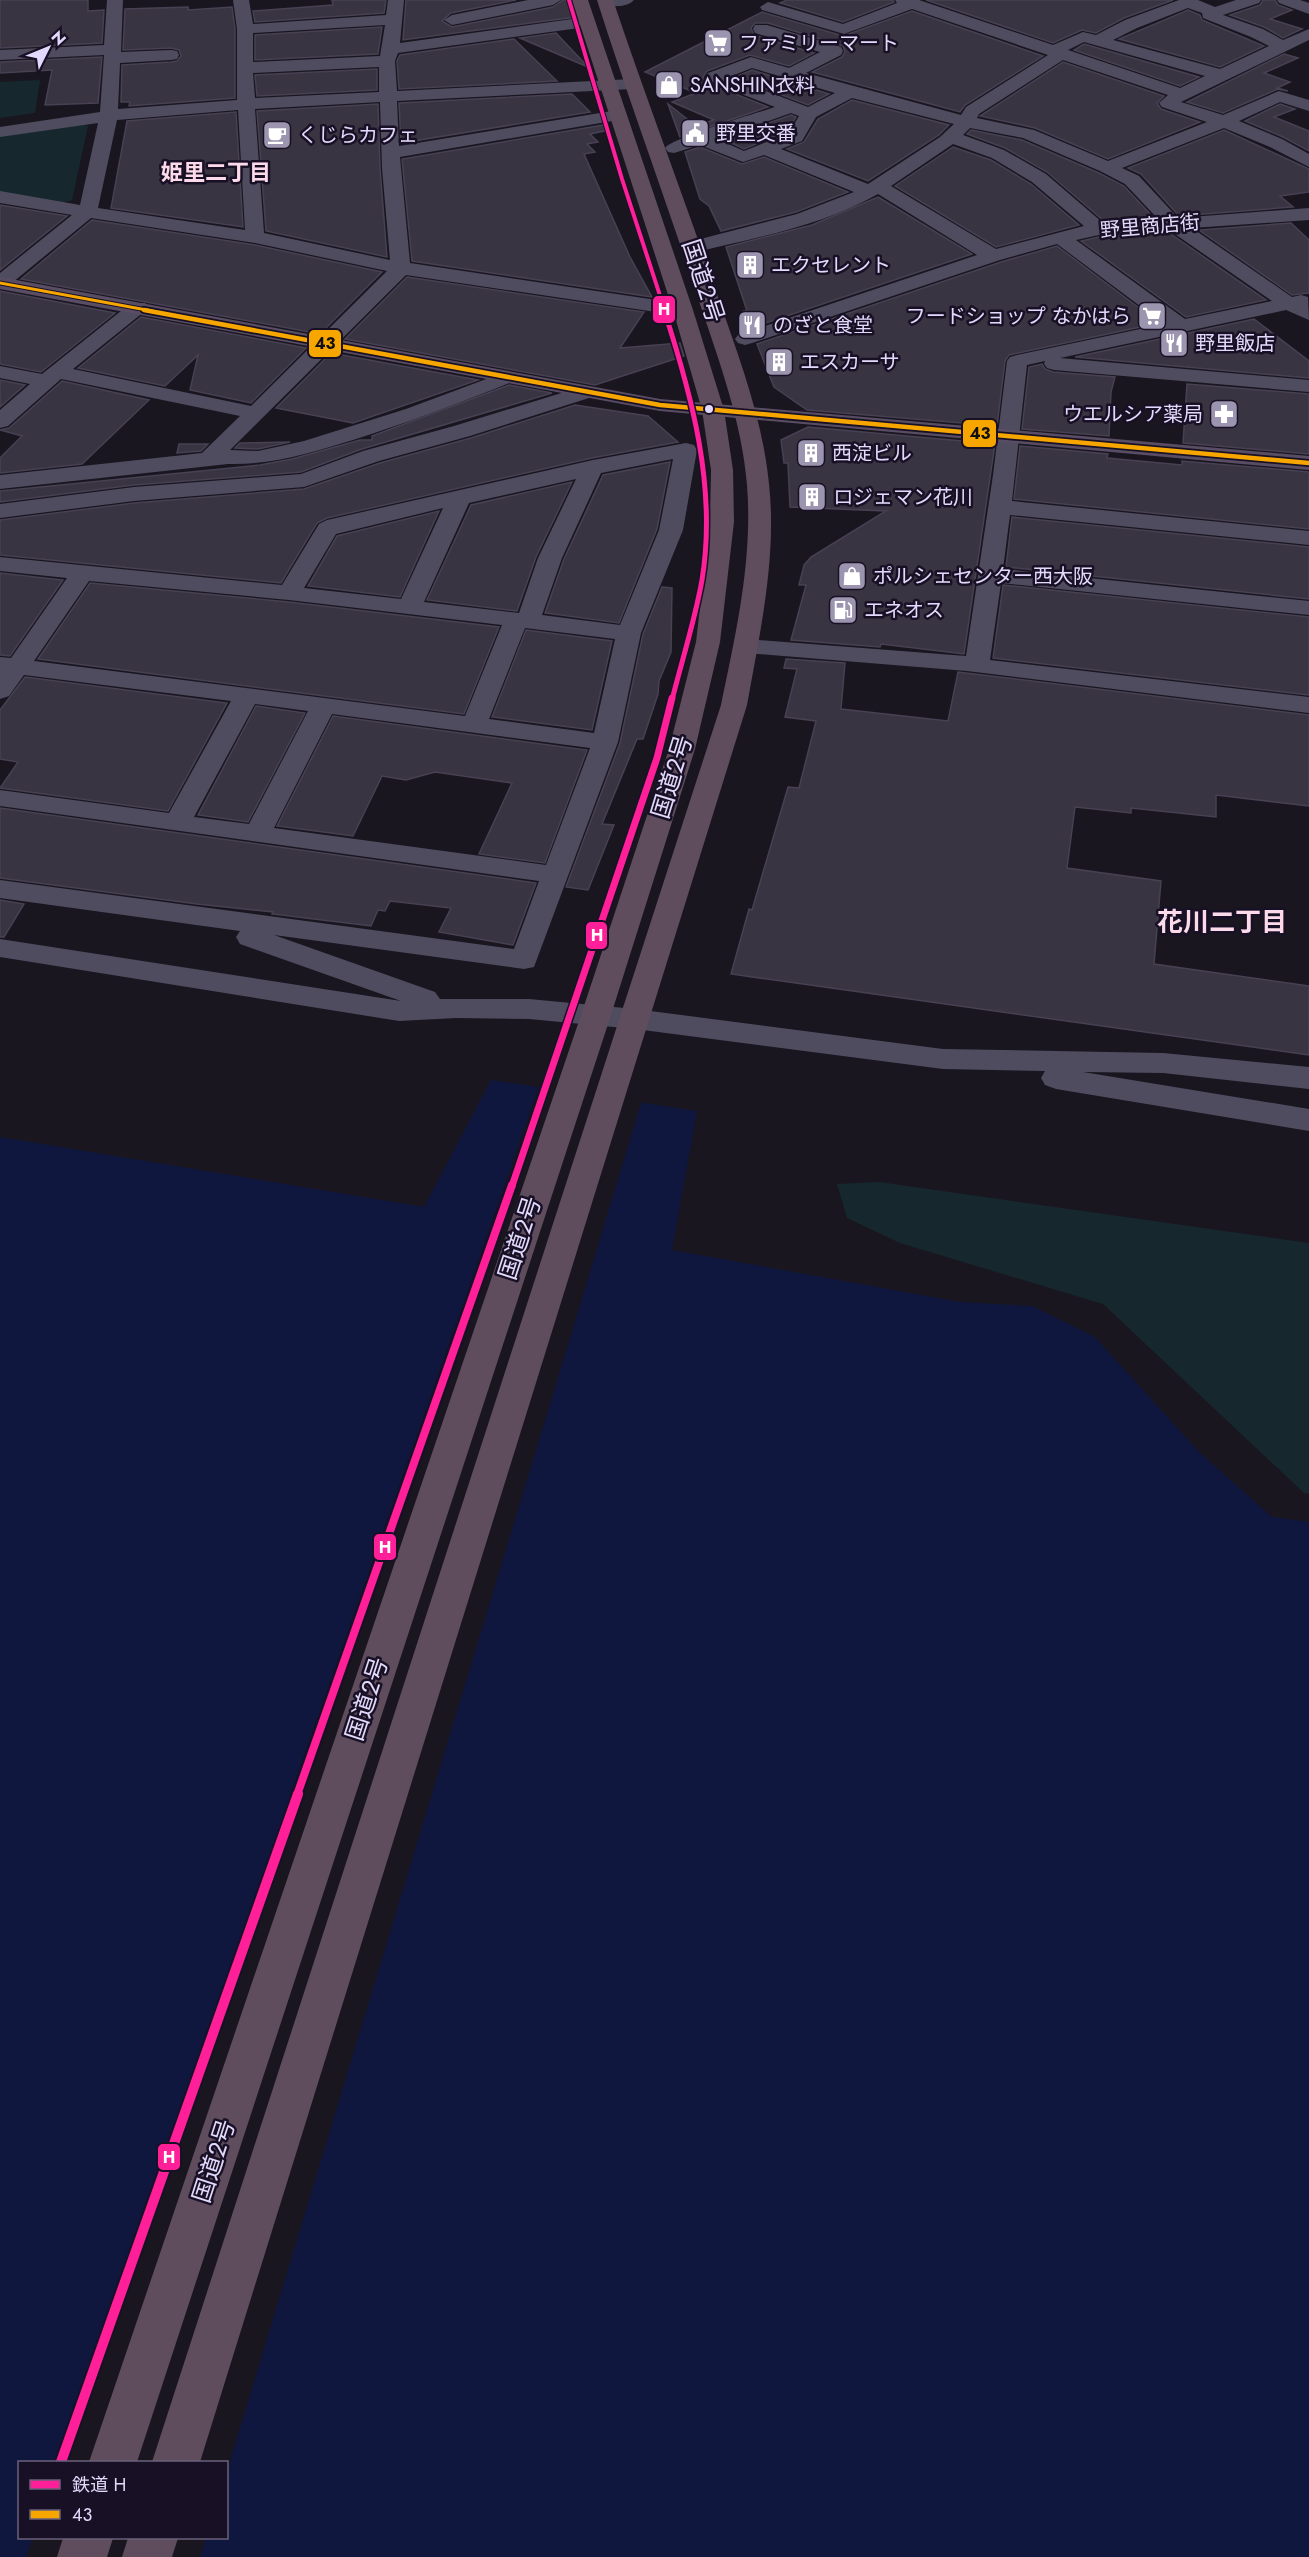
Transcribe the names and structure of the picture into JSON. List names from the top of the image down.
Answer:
{
  "streets": {
    "highway": ["国道2号"],
    "street": ["野里商店街"]
  },
  "districts": ["姫里二丁目", "花川二丁目"],
  "places": {
    "supermarket": ["ファミリーマート", "フードショップ なかはら"],
    "shop": ["SANSHIN衣料", "ポルシェセンター西大阪"],
    "public building": ["野里交番"],
    "cafe": ["くじらカフェ"],
    "building": [
      "エクセレント",
      "エスカーサ",
      "西淀ビル",
      "ロジェマン花川"
    ],
    "restaurant": ["のざと食堂", "野里飯店"],
    "pharmacy": ["ウエルシア薬局"],
    "fuel station": ["エネオス"]
  },
  "lines": ["rail line H", "transit line 43"],
  "legend": ["鉄道 H", "43"],
  "north": "top right"
}
